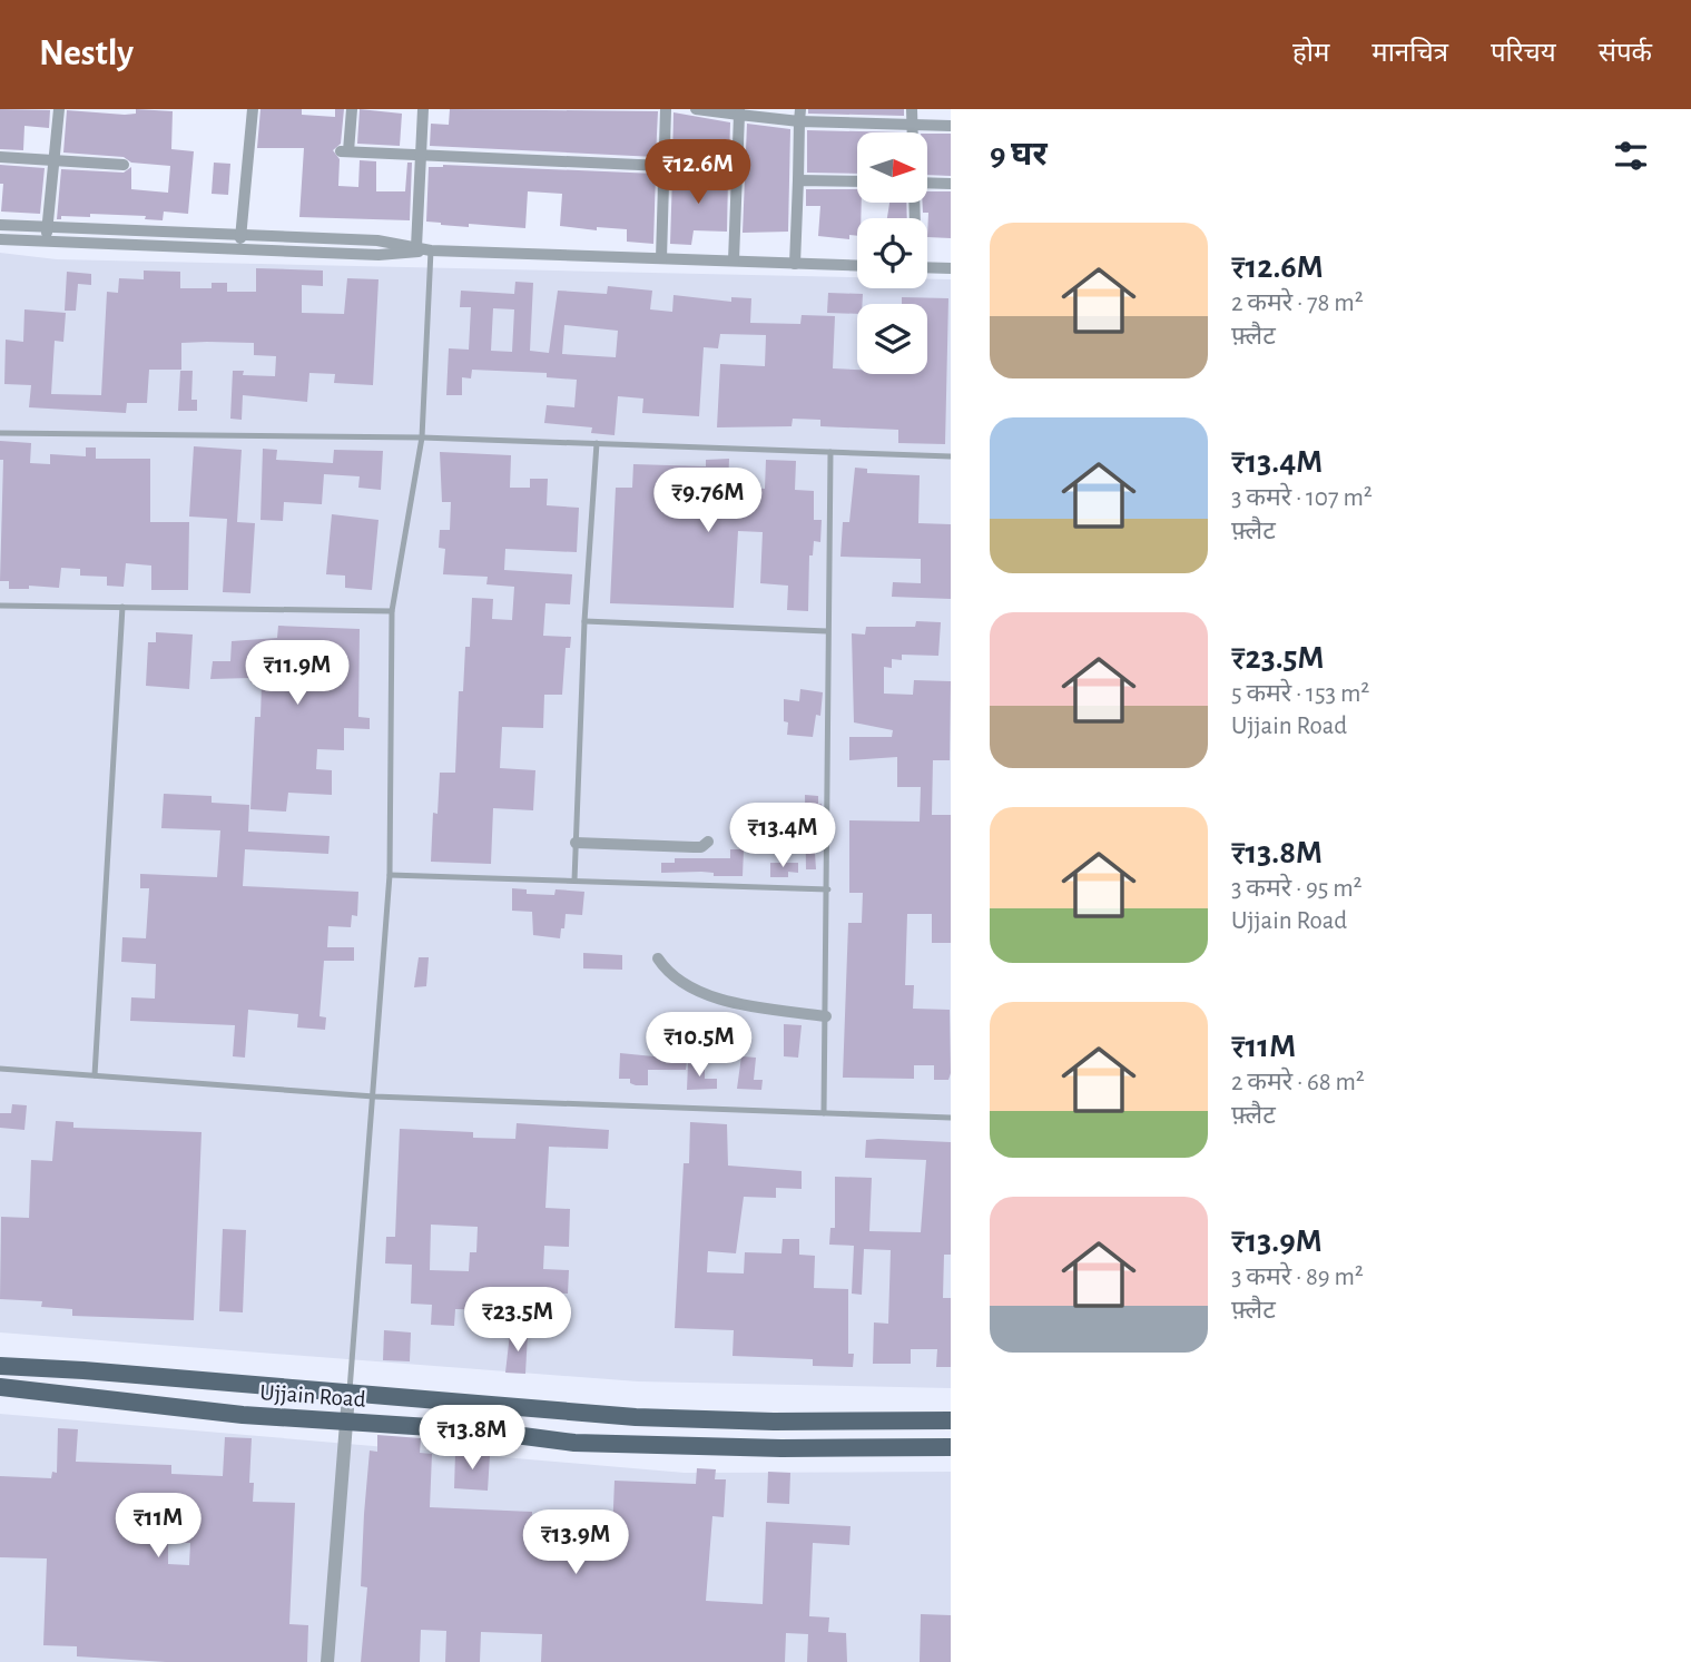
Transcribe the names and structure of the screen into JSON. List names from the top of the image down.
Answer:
{
  "streets": {
    "main road": ["Ujjain Road"]
  },
  "north": "right",
  "page": {
    "header": "Nestly",
    "nav": [
      "होम",
      "मानचित्र",
      "परिचय",
      "संपर्क"
    ],
    "heading": "9 घर",
    "price": [
      "₹12.6M",
      "₹9.76M",
      "₹11.9M",
      "₹13.4M",
      "₹10.5M",
      "₹23.5M",
      "₹13.8M",
      "₹11M",
      "₹13.9M"
    ],
    "list": [
      {
        "name": "₹12.6M",
        "note": "2 कमरे · 78 m² · फ़्लैट"
      },
      {
        "name": "₹13.4M",
        "note": "3 कमरे · 107 m² · फ़्लैट"
      },
      {
        "name": "₹23.5M",
        "note": "5 कमरे · 153 m² · Ujjain Road"
      },
      {
        "name": "₹13.8M",
        "note": "3 कमरे · 95 m² · Ujjain Road"
      },
      {
        "name": "₹11M",
        "note": "2 कमरे · 68 m² · फ़्लैट"
      },
      {
        "name": "₹13.9M",
        "note": "3 कमरे · 89 m² · फ़्लैट"
      }
    ]
  }
}
